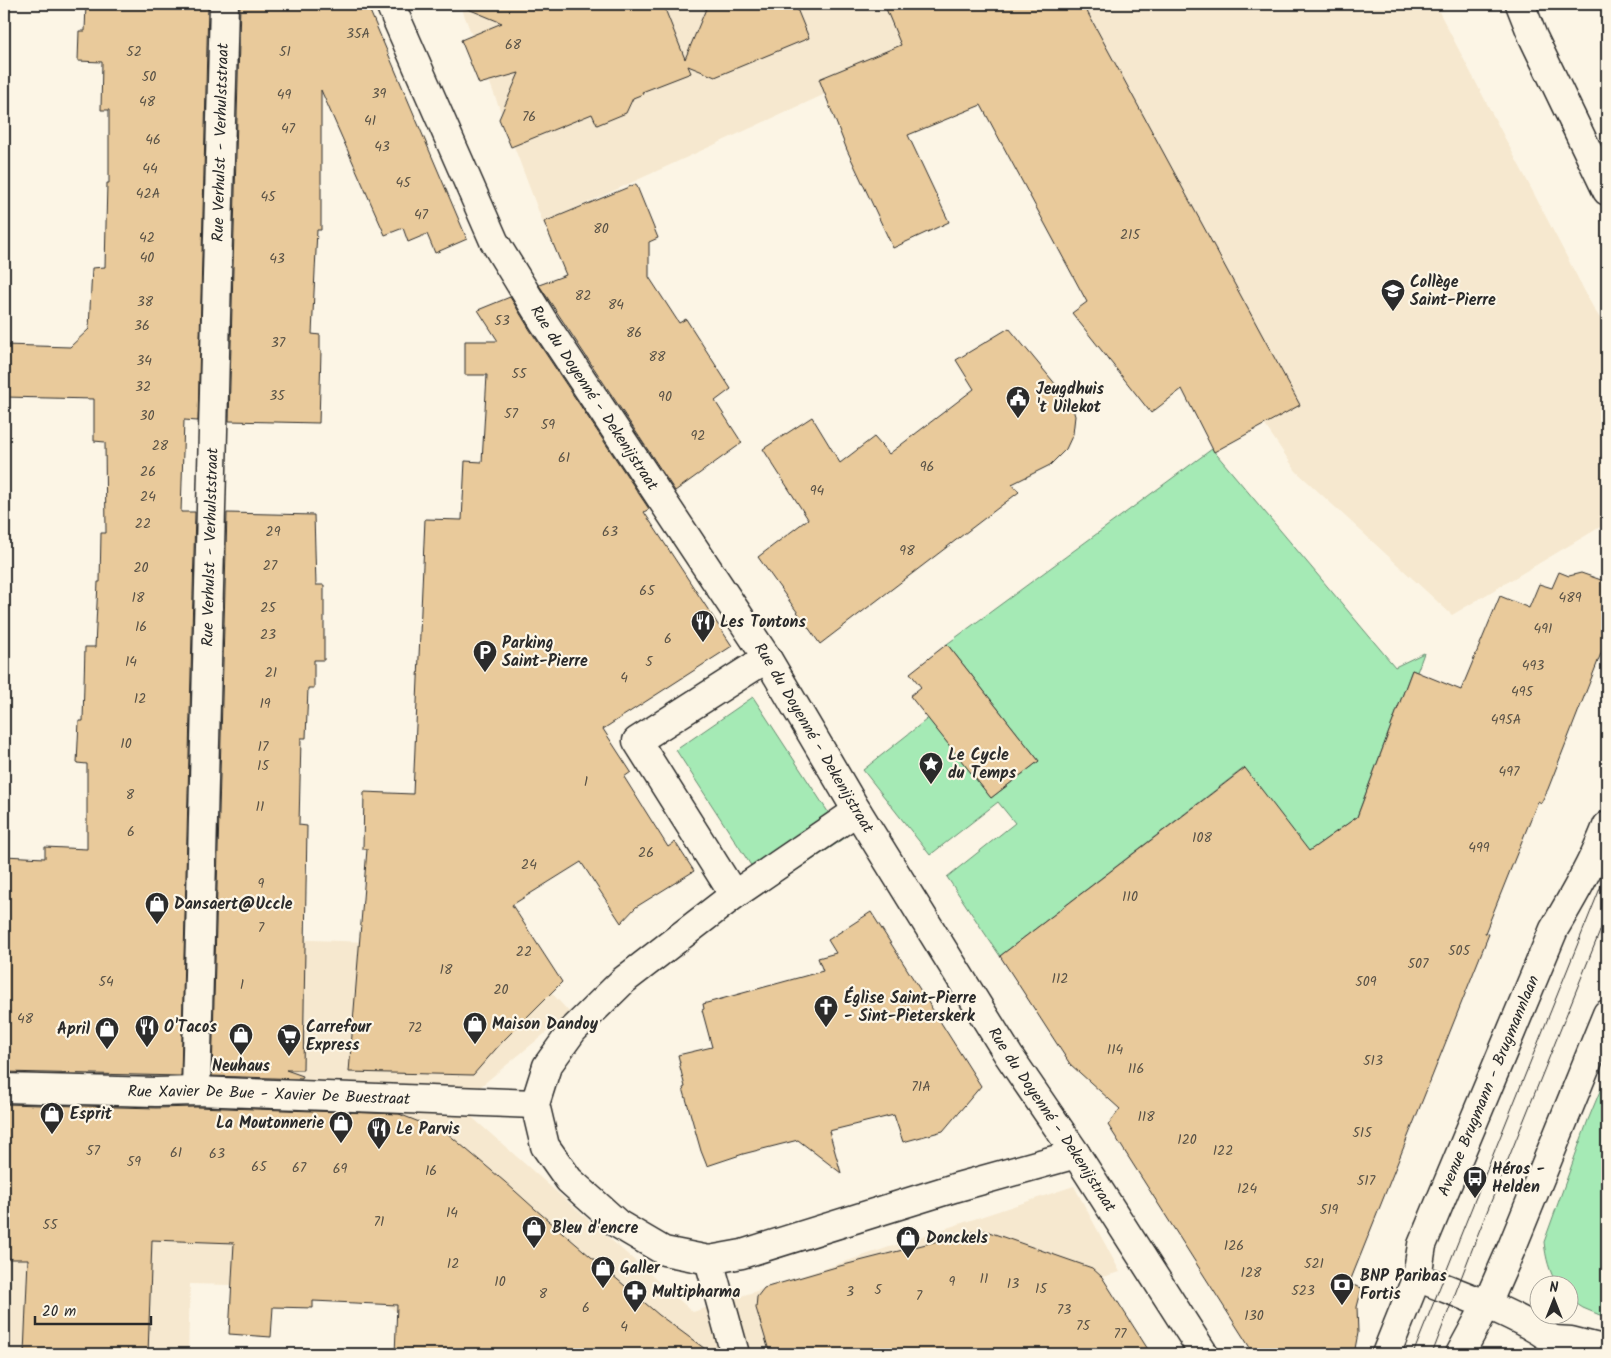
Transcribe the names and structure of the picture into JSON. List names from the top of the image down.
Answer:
{
  "streets": {
    "street": [
      "Rue Verhulst - Verhulststraat",
      "Rue du Doyenné - Dekenijstraat",
      "Avenue Brugmann - Brugmannlaan",
      "Rue Xavier De Bue - Xavier De Buestraat"
    ]
  },
  "crossings": [
    ["Rue Verhulst - Verhulststraat", "Rue Xavier De Bue - Xavier De Buestraat"]
  ],
  "places": {
    "school or university": ["Collège Saint-Pierre"],
    "public building": ["Jeugdhuis 't Uilekot"],
    "restaurant": ["Les Tontons", "O'Tacos", "Le Parvis"],
    "parking": ["Parking Saint-Pierre"],
    "place": ["Le Cycle du Temps"],
    "shop": [
      "Dansaert@Uccle",
      "Maison Dandoy",
      "April",
      "Neuhaus",
      "Esprit",
      "La Moutonnerie",
      "Bleu d'encre",
      "Donckels",
      "Galler"
    ],
    "church": ["Église Saint-Pierre - Sint-Pieterskerk"],
    "supermarket": ["Carrefour Express"],
    "bus stop": ["Héros - Helden"],
    "bank": ["BNP Paribas Fortis"],
    "pharmacy": ["Multipharma"]
  },
  "house_numbers": [
    "35A",
    "68",
    "52",
    "51",
    "50",
    "39",
    "49",
    "48",
    "76",
    "41",
    "47",
    "46",
    "43",
    "44",
    "45",
    "42A",
    "45",
    "47",
    "80",
    "215",
    "42",
    "40",
    "43",
    "82",
    "38",
    "84",
    "53",
    "36",
    "86",
    "37",
    "88",
    "34",
    "55",
    "32",
    "35",
    "90",
    "57",
    "30",
    "59",
    "92",
    "28",
    "61",
    "96",
    "26",
    "94",
    "24",
    "22",
    "29",
    "63",
    "98",
    "27",
    "20",
    "65",
    "18",
    "489",
    "25",
    "16",
    "491",
    "23",
    "6",
    "14",
    "5",
    "493",
    "21",
    "4",
    "495",
    "12",
    "19",
    "495A",
    "10",
    "17",
    "15",
    "497",
    "1",
    "8",
    "11",
    "6",
    "108",
    "499",
    "26",
    "24",
    "9",
    "110",
    "7",
    "505",
    "22",
    "507",
    "18",
    "112",
    "54",
    "509",
    "1",
    "20",
    "48",
    "72",
    "114",
    "513",
    "116",
    "71A",
    "118",
    "515",
    "120",
    "57",
    "122",
    "61",
    "63",
    "59",
    "65",
    "67",
    "69",
    "16",
    "517",
    "124",
    "519",
    "14",
    "71",
    "55",
    "126",
    "12",
    "521",
    "128",
    "11",
    "10",
    "9",
    "13",
    "15",
    "5",
    "523",
    "3",
    "8",
    "7",
    "6",
    "73",
    "130",
    "75",
    "4",
    "77"
  ],
  "scale_bar": "20 m",
  "north": "top"
}
